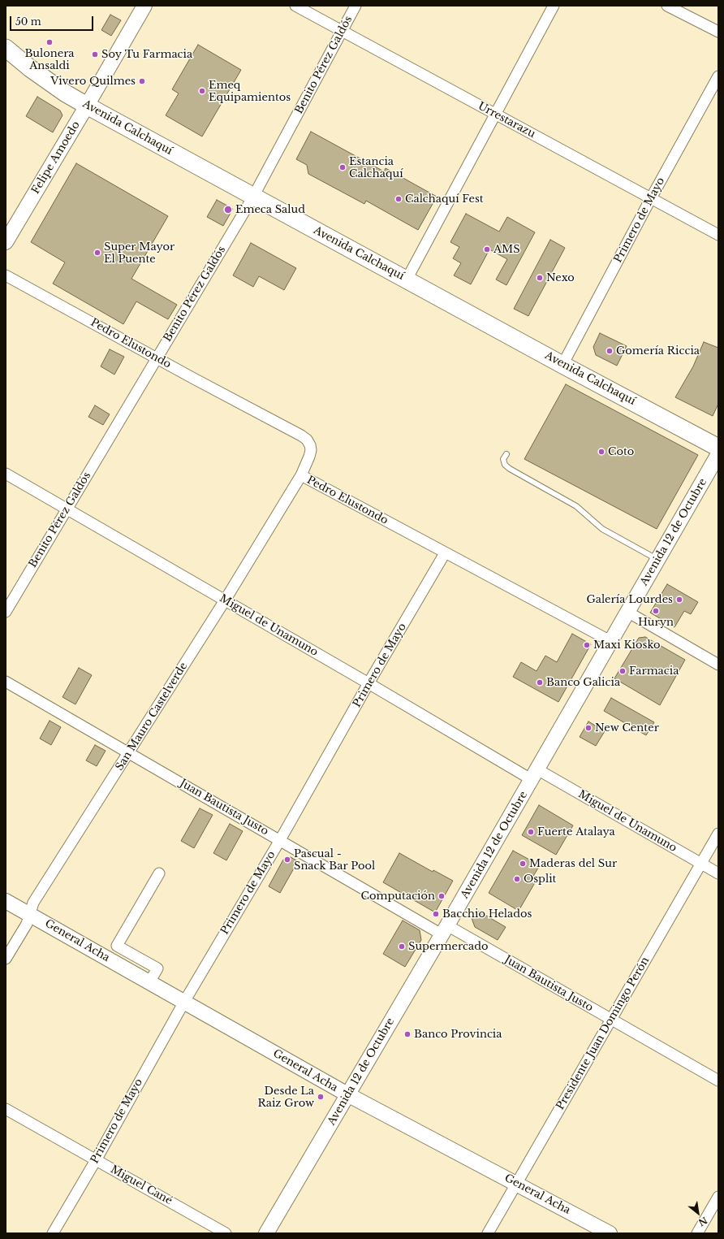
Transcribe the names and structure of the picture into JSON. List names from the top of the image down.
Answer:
{
  "streets": {
    "main road": [
      "Avenida Calchaquí",
      "Felipe Amoedo",
      "Avenida 12 de Octubre",
      "General Acha"
    ],
    "street": [
      "Benito Pérez Galdós",
      "Urrestarazu",
      "Primero de Mayo",
      "Pedro Elustondo",
      "Miguel de Unamuno",
      "San Mauro Castelverde",
      "Juan Bautista Justo",
      "Presidente Juan Domingo Perón",
      "Miguel Cané"
    ]
  },
  "crossings": [
    ["Benito Pérez Galdós", "Urrestarazu"],
    ["Benito Pérez Galdós", "Avenida Calchaquí"],
    ["Benito Pérez Galdós", "Pedro Elustondo"],
    ["Benito Pérez Galdós", "Miguel de Unamuno"],
    ["Urrestarazu", "Primero de Mayo"],
    ["Avenida Calchaquí", "Felipe Amoedo"],
    ["Avenida Calchaquí", "Primero de Mayo"],
    ["Primero de Mayo", "Pedro Elustondo"],
    ["Primero de Mayo", "Miguel de Unamuno"],
    ["Primero de Mayo", "Juan Bautista Justo"],
    ["Primero de Mayo", "General Acha"],
    ["Primero de Mayo", "Miguel Cané"],
    ["Pedro Elustondo", "Avenida 12 de Octubre"],
    ["Pedro Elustondo", "San Mauro Castelverde"],
    ["Avenida 12 de Octubre", "Miguel de Unamuno"],
    ["Avenida 12 de Octubre", "Juan Bautista Justo"],
    ["Avenida 12 de Octubre", "General Acha"],
    ["Miguel de Unamuno", "San Mauro Castelverde"],
    ["Miguel de Unamuno", "Presidente Juan Domingo Perón"],
    ["San Mauro Castelverde", "Juan Bautista Justo"],
    ["San Mauro Castelverde", "General Acha"],
    ["Juan Bautista Justo", "Presidente Juan Domingo Perón"],
    ["General Acha", "Presidente Juan Domingo Perón"]
  ],
  "places": [
    "Bulonera Ansaldi",
    "Soy Tu Farmacia",
    "Vivero Quilmes",
    "Emeq Equipamientos",
    "Estancia Calchaquí",
    "Calchaquí Fest",
    "Emeca Salud",
    "AMS",
    "Super Mayor El Puente",
    "Nexo",
    "Gomería Riccia",
    "Coto",
    "Galería Lourdes",
    "Huryn",
    "Maxi Kiosko",
    "Farmacia",
    "Banco Galicia",
    "New Center",
    "Fuerte Atalaya",
    "Pascual - Snack Bar Pool",
    "Maderas del Sur",
    "Osplit",
    "Computación",
    "Bacchio Helados",
    "Supermercado",
    "Banco Provincia",
    "Desde La Raiz Grow"
  ],
  "scale_bar": "50 m",
  "north": "bottom right"
}
